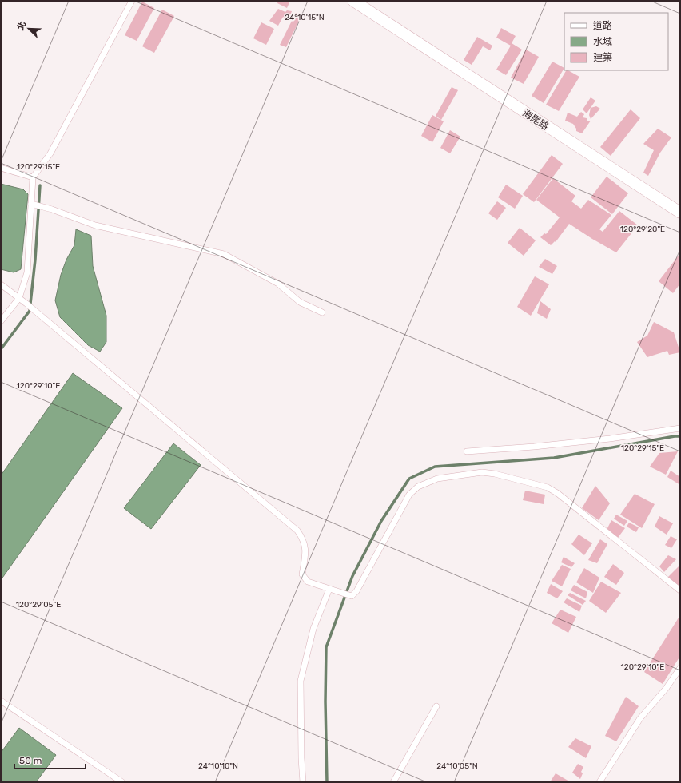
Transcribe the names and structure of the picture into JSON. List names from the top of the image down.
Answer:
{
  "streets": {
    "street": ["海尾路"]
  },
  "legend": ["道路", "水域", "建築"],
  "scale_bar": "50 m",
  "north": "top left",
  "coordinates": [
    "24°10'15\"N",
    "120°29'15\"E",
    "120°29'20\"E",
    "120°29'10\"E",
    "120°29'05\"E",
    "24°10'10\"N",
    "24°10'05\"N"
  ]
}
